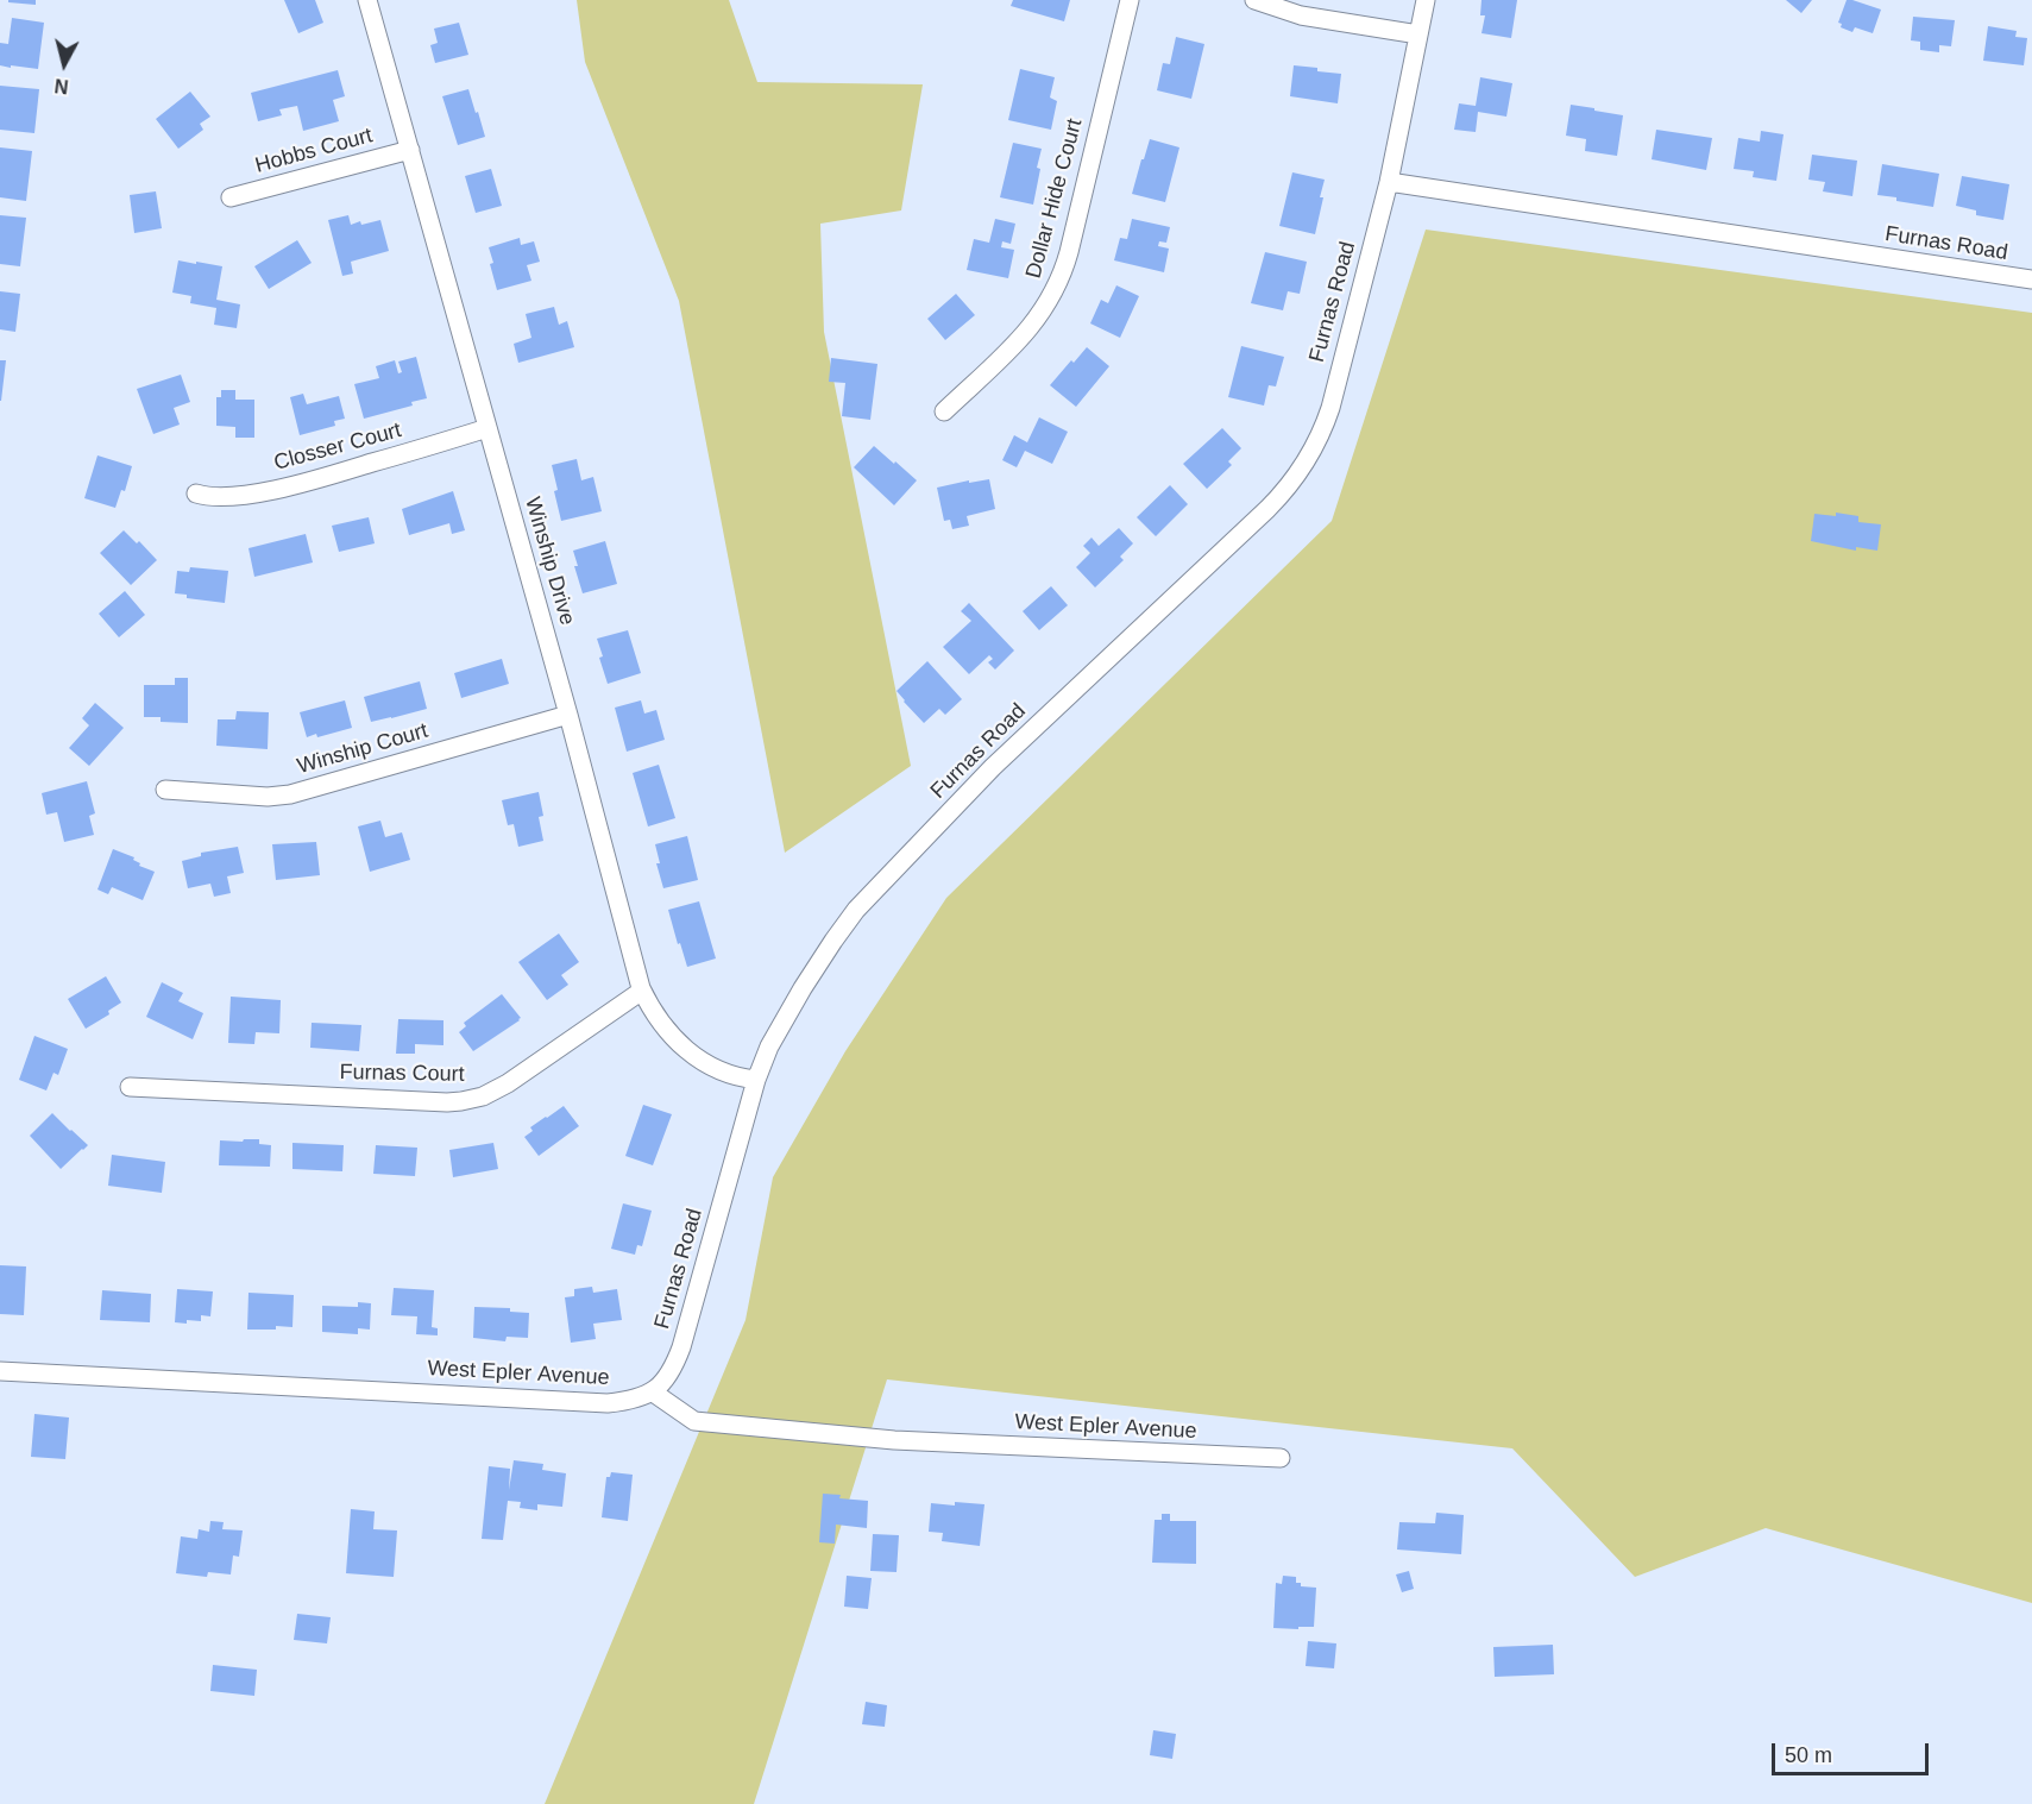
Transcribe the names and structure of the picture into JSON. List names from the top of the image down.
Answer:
{
  "streets": {
    "street": [
      "Hobbs Court",
      "Dollar Hide Court",
      "Furnas Road",
      "Closser Court",
      "Winship Drive",
      "Winship Court",
      "Furnas Court",
      "West Epler Avenue"
    ]
  },
  "crossings": [
    ["Hobbs Court", "Winship Drive"],
    ["Furnas Road", "Winship Drive"],
    ["Furnas Road", "West Epler Avenue"],
    ["Closser Court", "Winship Drive"],
    ["Winship Drive", "Winship Court"],
    ["Winship Drive", "Furnas Court"]
  ],
  "scale_bar": "50 m",
  "north": "bottom"
}
